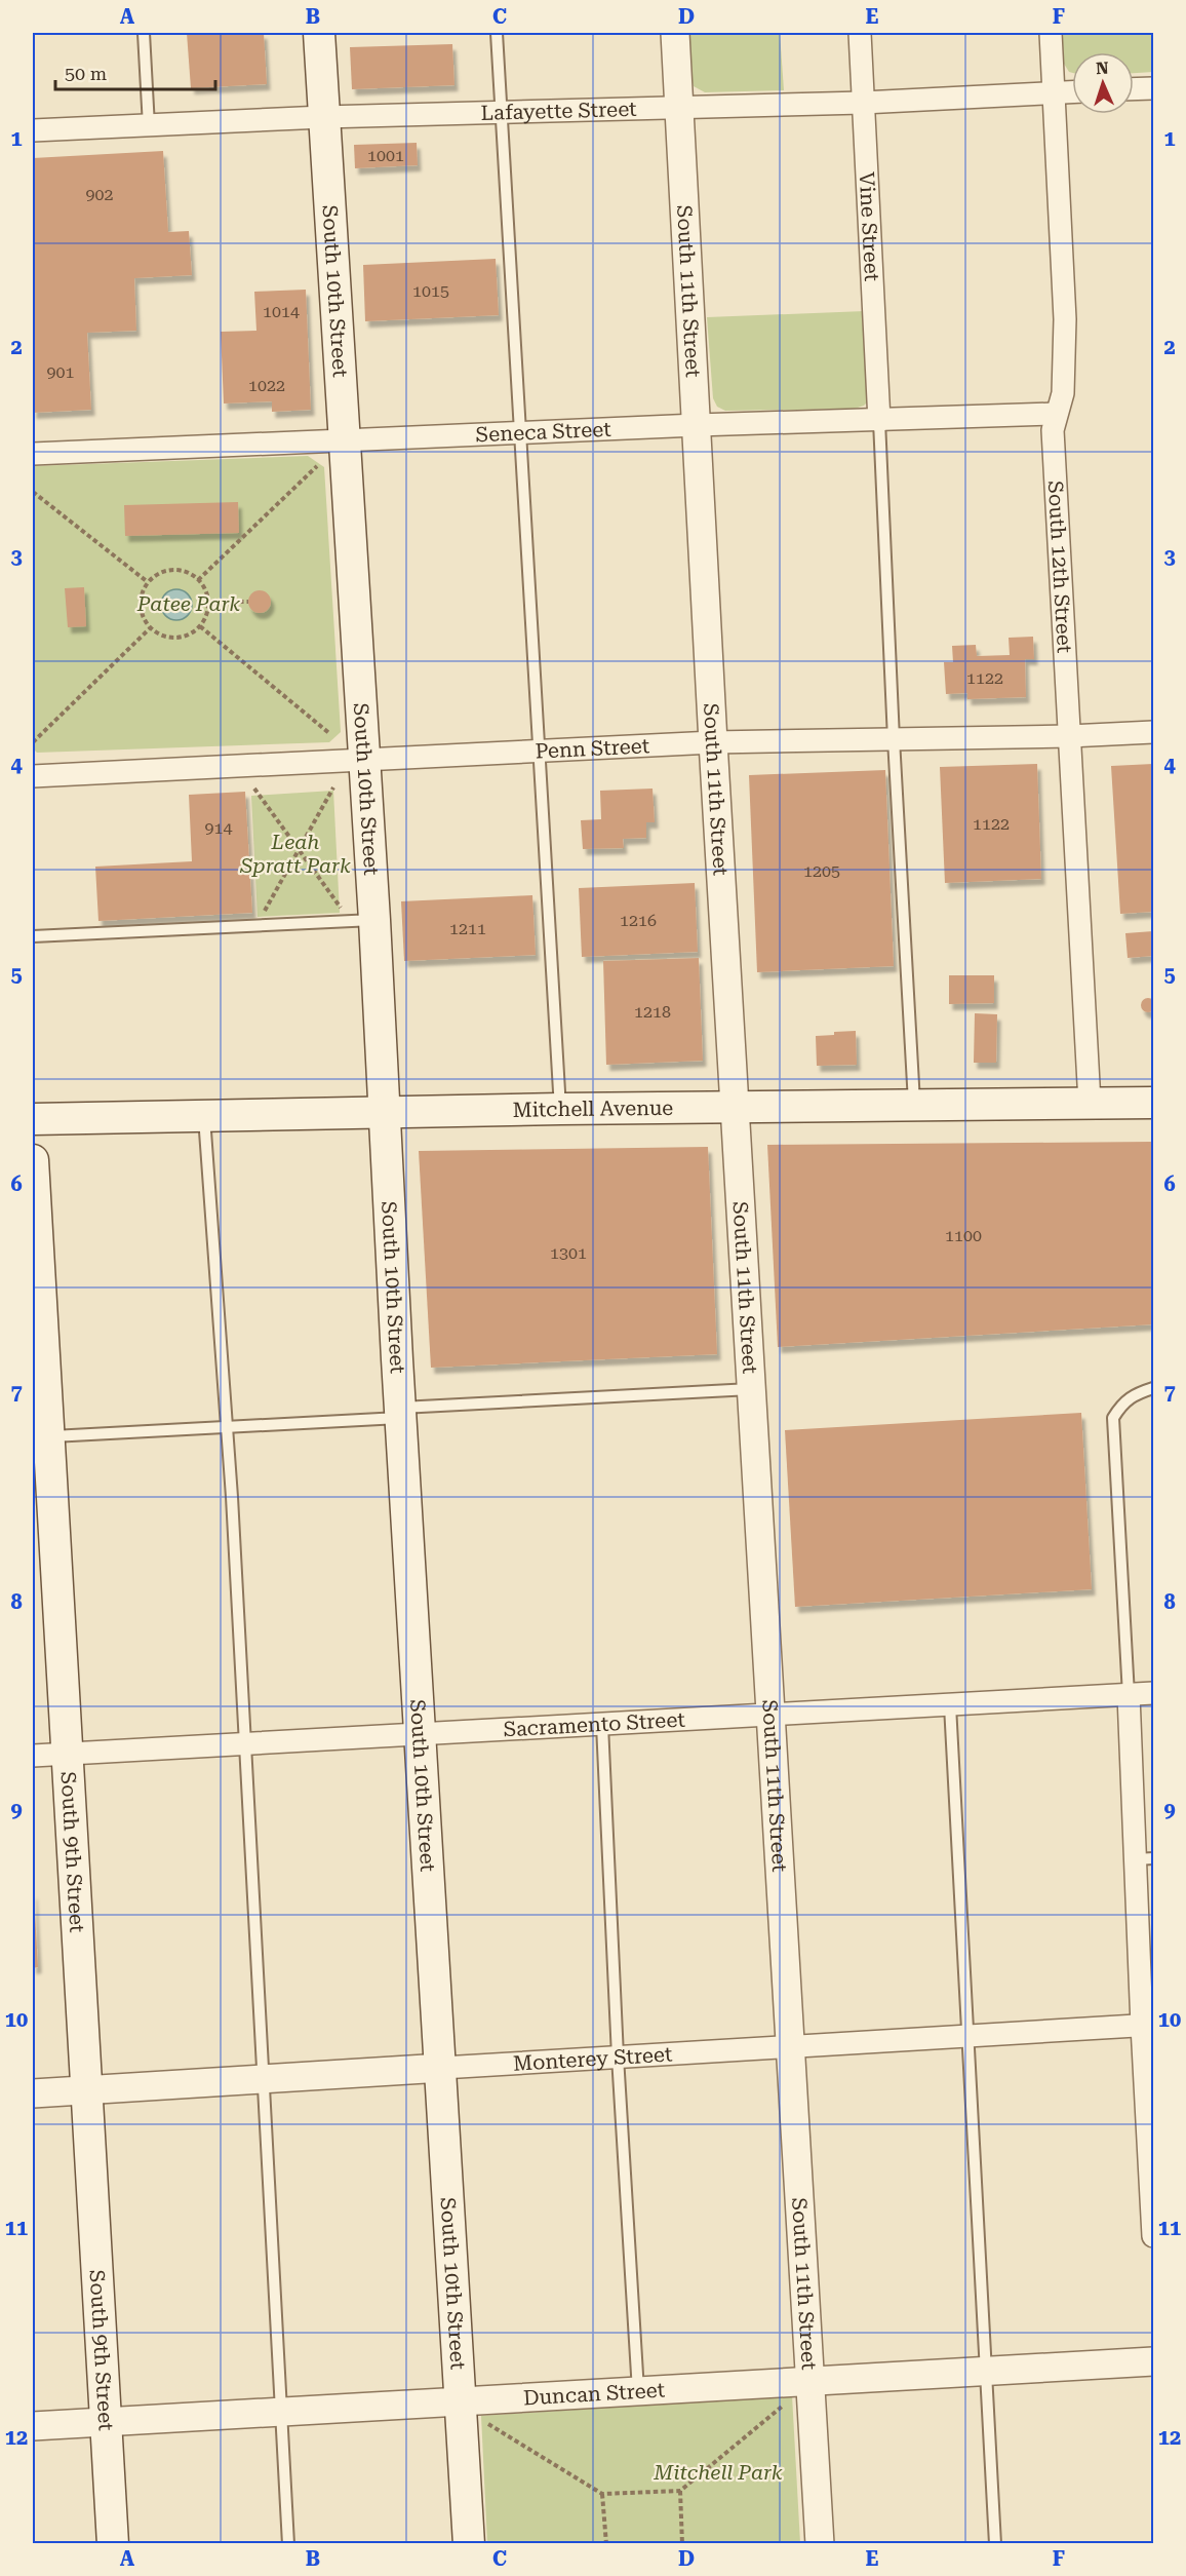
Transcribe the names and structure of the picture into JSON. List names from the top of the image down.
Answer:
{
  "streets": {
    "main road": ["South 10th Street", "Mitchell Avenue", "South 9th Street"],
    "street": [
      "Lafayette Street",
      "Vine Street",
      "South 11th Street",
      "Seneca Street",
      "South 12th Street",
      "Penn Street",
      "Sacramento Street",
      "Monterey Street",
      "Duncan Street"
    ]
  },
  "crossings": [
    ["Lafayette Street", "Vine Street"],
    ["Lafayette Street", "South 10th Street"],
    ["Lafayette Street", "South 11th Street"],
    ["Lafayette Street", "South 12th Street"],
    ["Vine Street", "Seneca Street"],
    ["South 10th Street", "Seneca Street"],
    ["South 10th Street", "Penn Street"],
    ["South 10th Street", "Mitchell Avenue"],
    ["South 10th Street", "Sacramento Street"],
    ["South 10th Street", "Monterey Street"],
    ["South 10th Street", "Duncan Street"],
    ["South 11th Street", "Seneca Street"],
    ["South 11th Street", "Penn Street"],
    ["South 11th Street", "Mitchell Avenue"],
    ["South 11th Street", "Sacramento Street"],
    ["South 11th Street", "Monterey Street"],
    ["South 11th Street", "Duncan Street"],
    ["Seneca Street", "South 12th Street"],
    ["South 12th Street", "Penn Street"],
    ["South 12th Street", "Mitchell Avenue"],
    ["Sacramento Street", "South 9th Street"],
    ["South 9th Street", "Monterey Street"],
    ["South 9th Street", "Duncan Street"]
  ],
  "parks": ["Patee Park", "Leah Spratt Park", "Mitchell Park"],
  "house_numbers": [
    "1001",
    "902",
    "1015",
    "1014",
    "901",
    "1022",
    "1122",
    "1122",
    "914",
    "1205",
    "1216",
    "1211",
    "1218",
    "1100",
    "1301"
  ],
  "scale_bar": "50 m",
  "north": "top",
  "grid": {
    "columns": [
      "A",
      "B",
      "C",
      "D",
      "E",
      "F"
    ],
    "rows": [
      "1",
      "2",
      "3",
      "4",
      "5",
      "6",
      "7",
      "8",
      "9",
      "10",
      "11",
      "12"
    ]
  }
}
